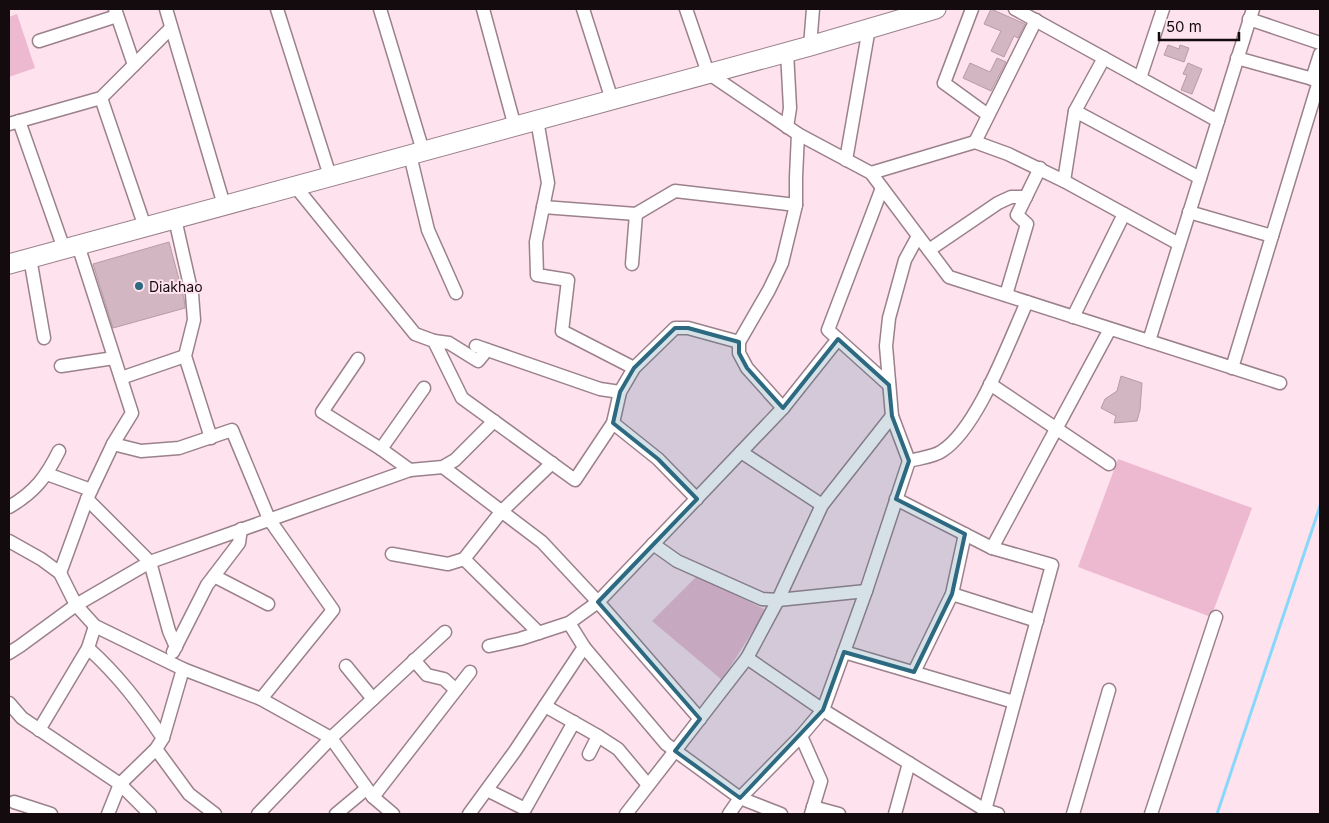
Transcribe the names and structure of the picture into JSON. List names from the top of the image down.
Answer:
{
  "places": ["Diakhao"],
  "scale_bar": "50 m"
}
